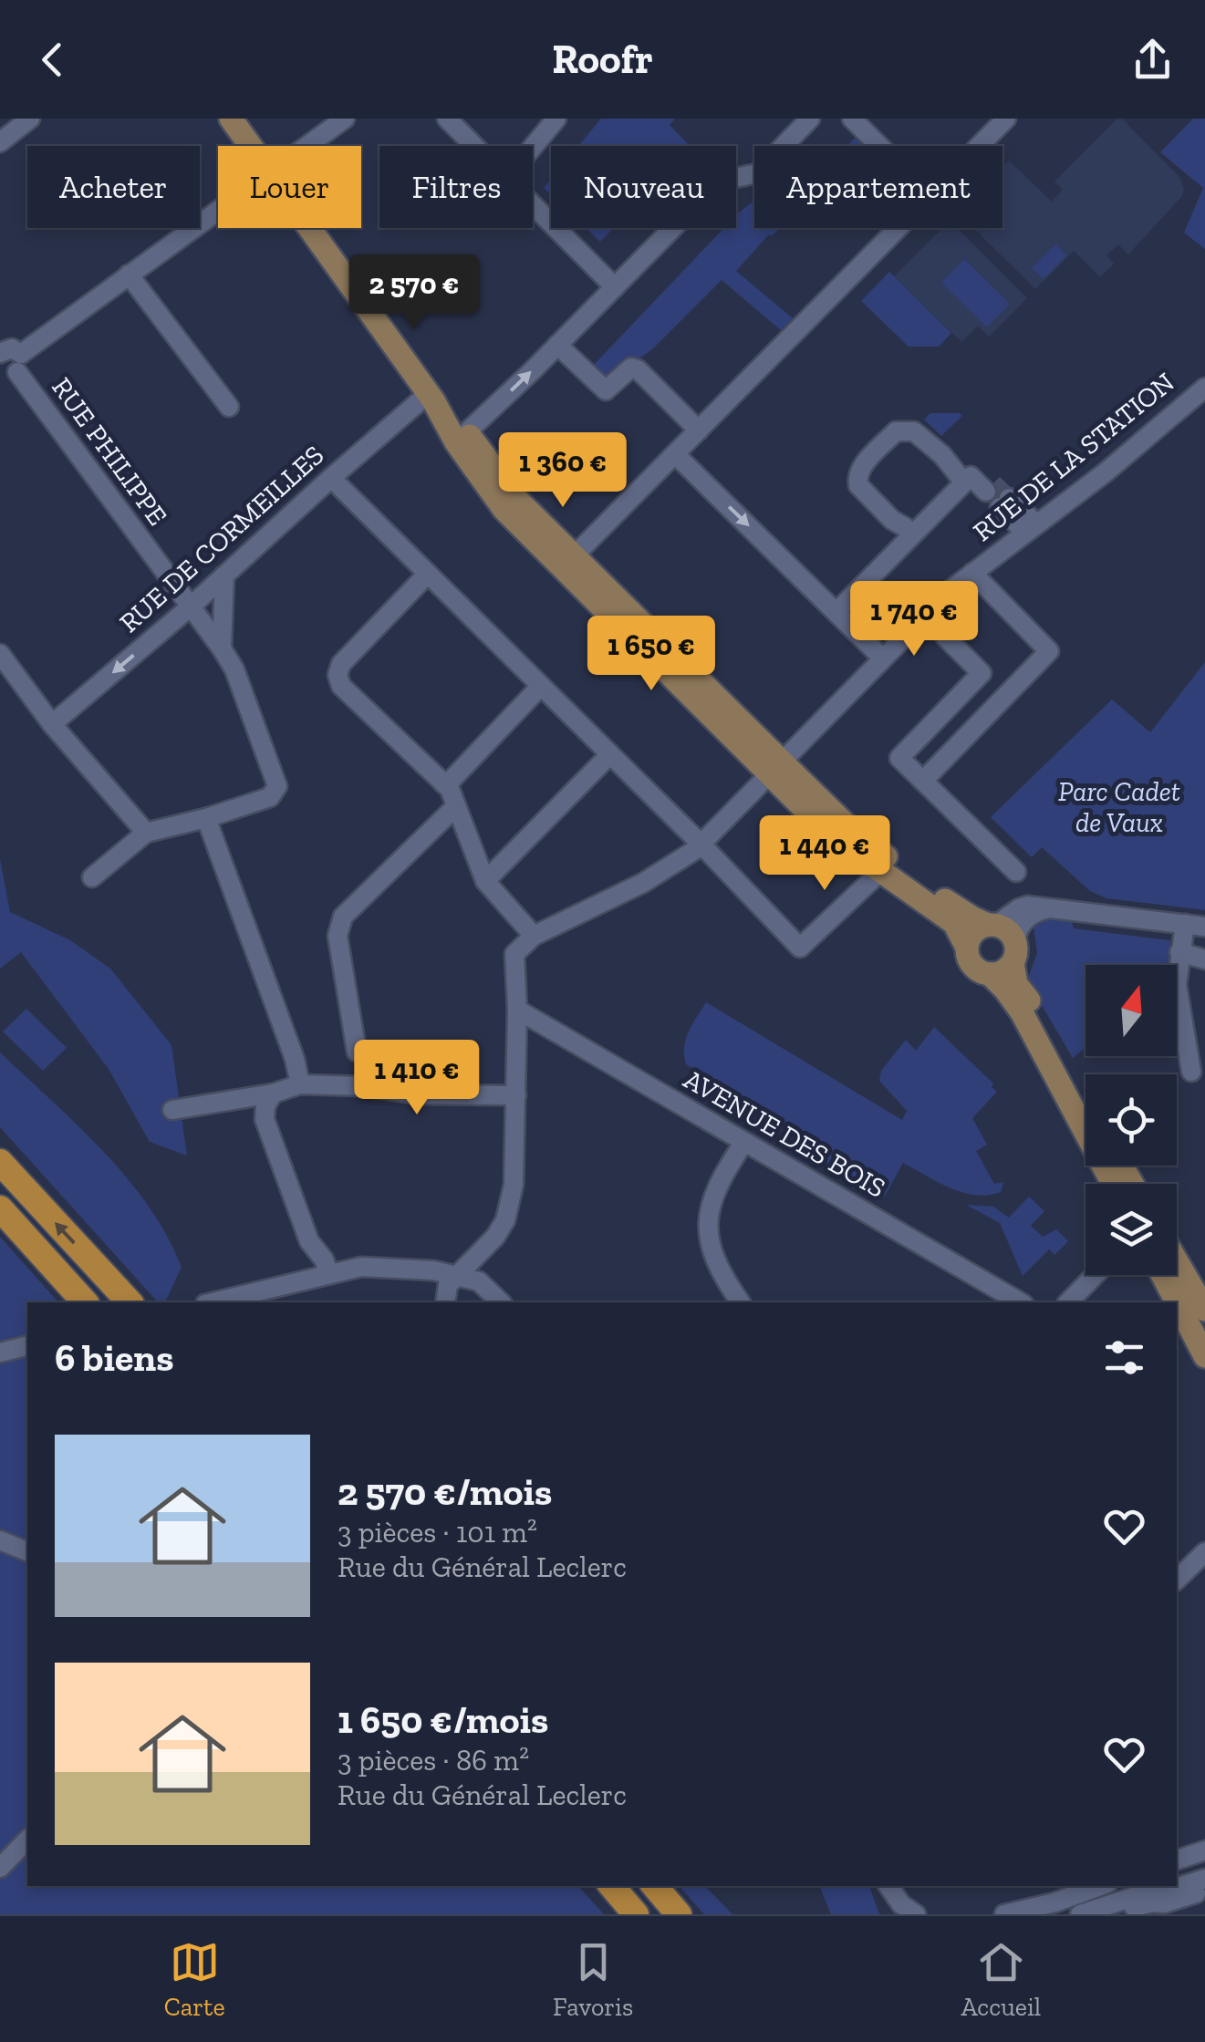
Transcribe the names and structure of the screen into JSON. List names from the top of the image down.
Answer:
{
  "streets": {
    "street": [
      "RUE PHILIPPE",
      "RUE DE LA STATION",
      "RUE DE CORMEILLES",
      "AVENUE DES BOIS"
    ]
  },
  "crossings": [
    ["RUE PHILIPPE", "RUE DE CORMEILLES"]
  ],
  "one_way": ["RUE DE CORMEILLES"],
  "parks": ["Parc Cadet de Vaux"],
  "north": "top",
  "page": {
    "header": "Roofr",
    "chip": [
      "Acheter",
      "Louer",
      "Filtres",
      "Nouveau",
      "Appartement"
    ],
    "price": [
      "2 570 €",
      "1 360 €",
      "1 740 €",
      "1 650 €",
      "1 440 €",
      "1 410 €"
    ],
    "heading": "6 biens",
    "list": [
      {
        "name": "2 570 €/mois",
        "note": "3 pièces · 101 m² · Rue du Général Leclerc"
      },
      {
        "name": "1 650 €/mois",
        "note": "3 pièces · 86 m² · Rue du Général Leclerc"
      }
    ],
    "tabs": ["Carte", "Favoris", "Accueil"]
  }
}
